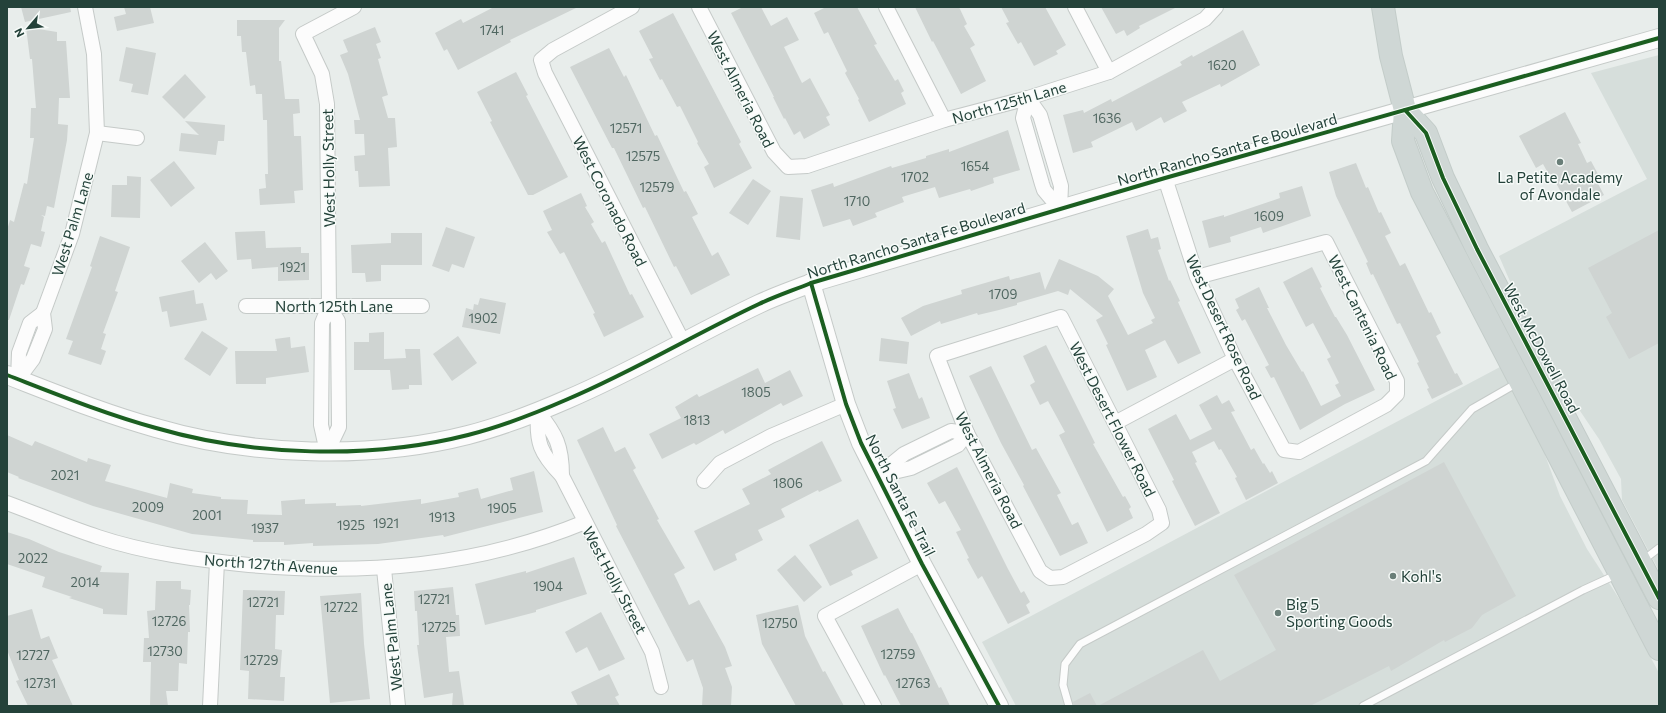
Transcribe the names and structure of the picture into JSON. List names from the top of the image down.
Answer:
{
  "streets": {
    "main road": ["West McDowell Road"],
    "street": [
      "West Almeria Road",
      "North 125th Lane",
      "North Rancho Santa Fe Boulevard",
      "West Holly Street",
      "West Coronado Road",
      "West Palm Lane",
      "West Cantenia Road",
      "West Desert Rose Road",
      "West Desert Flower Road",
      "North Santa Fe Trail",
      "North 127th Avenue"
    ]
  },
  "crossings": [
    ["West Almeria Road", "North 125th Lane"],
    ["West Almeria Road", "West Desert Flower Road"],
    ["North 125th Lane", "West Holly Street"],
    ["North Rancho Santa Fe Boulevard", "West Holly Street"],
    ["North Rancho Santa Fe Boulevard", "West Coronado Road"],
    ["North Rancho Santa Fe Boulevard", "West Palm Lane"],
    ["North Rancho Santa Fe Boulevard", "West Desert Rose Road"],
    ["North Rancho Santa Fe Boulevard", "West McDowell Road"],
    ["North Rancho Santa Fe Boulevard", "North Santa Fe Trail"],
    ["West Holly Street", "North 127th Avenue"],
    ["West Palm Lane", "North 127th Avenue"],
    ["West Cantenia Road", "West Desert Rose Road"]
  ],
  "places": ["La Petite Academy of Avondale", "Kohl's", "Big 5 Sporting Goods"],
  "house_numbers": [
    "1741",
    "1620",
    "1636",
    "12571",
    "12575",
    "1654",
    "1702",
    "12579",
    "1710",
    "1609",
    "1921",
    "1709",
    "1902",
    "1805",
    "1813",
    "2021",
    "1806",
    "2009",
    "1905",
    "2001",
    "1913",
    "1921",
    "1925",
    "1937",
    "2022",
    "2014",
    "1904",
    "12721",
    "12721",
    "12722",
    "12726",
    "12750",
    "12725",
    "12730",
    "12759",
    "12727",
    "12729",
    "12731",
    "12763"
  ],
  "north": "bottom left"
}
